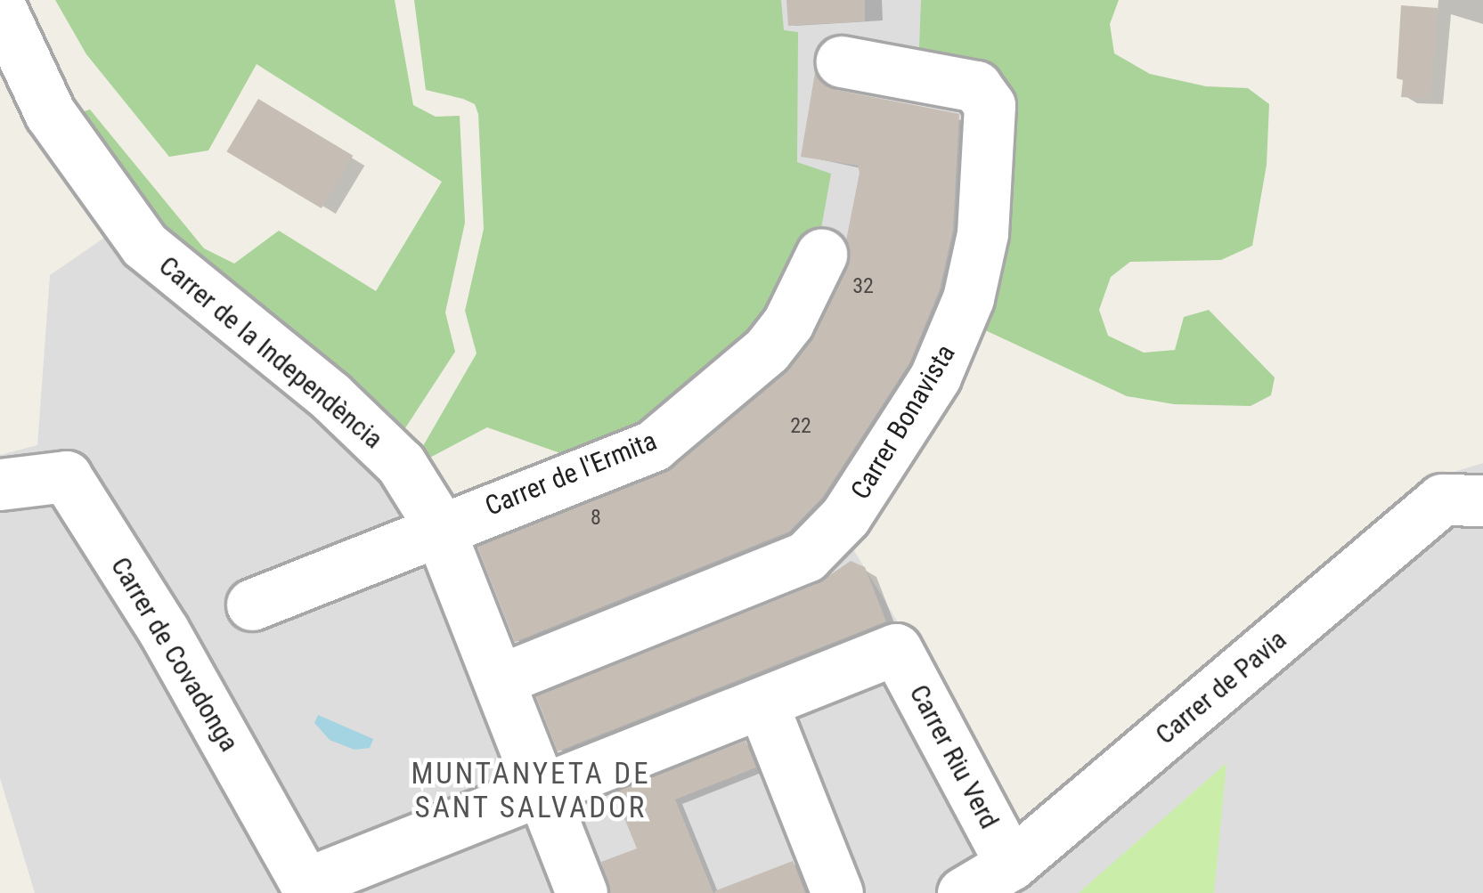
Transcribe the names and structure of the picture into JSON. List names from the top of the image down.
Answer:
{
  "streets": {
    "street": [
      "Carrer de la Independència",
      "Carrer Bonavista",
      "Carrer de l'Ermita",
      "Carrer de Covadonga",
      "Carrer de Pavia",
      "Carrer Riu Verd"
    ]
  },
  "crossings": [
    ["Carrer de la Independència", "Carrer Bonavista"],
    ["Carrer de la Independència", "Carrer de l'Ermita"],
    ["Carrer de Pavia", "Carrer Riu Verd"]
  ],
  "districts": ["MUNTANYETA DE SANT SALVADOR"],
  "house_numbers": ["32", "22", "8"]
}
